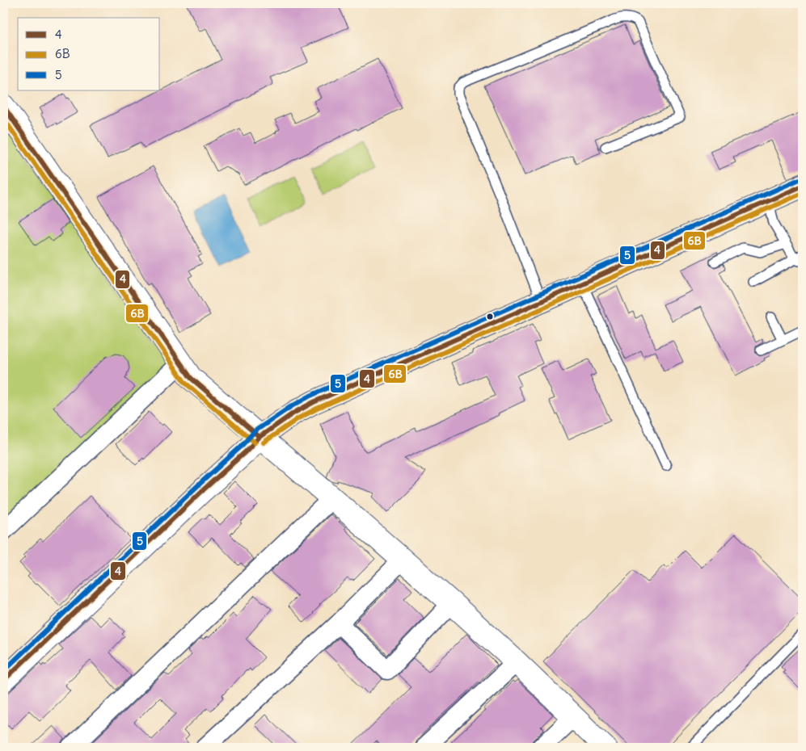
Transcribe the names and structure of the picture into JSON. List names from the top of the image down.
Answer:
{
  "lines": ["transit line 4", "transit line 6B", "transit line 5"],
  "legend": ["4", "6B", "5"]
}
